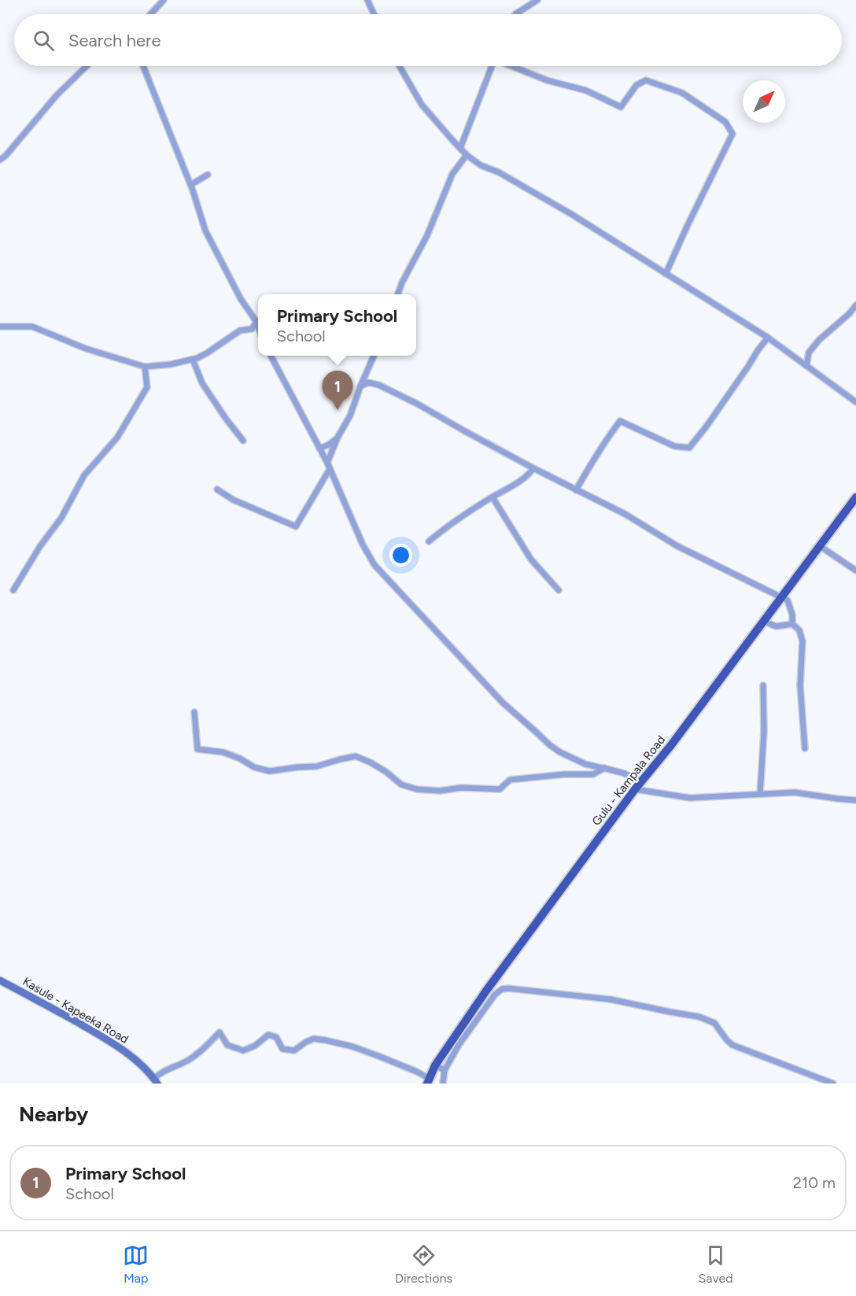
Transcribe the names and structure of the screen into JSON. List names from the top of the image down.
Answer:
{
  "streets": {
    "main road": ["Gulu - Kampala Road"],
    "street": ["Kasule - Kapeeka Road"]
  },
  "north": "top right",
  "page": {
    "search": "Search here",
    "popup": ["Primary School", "School"],
    "pins": "1",
    "heading": "Nearby",
    "list": [
      {
        "mark": "1",
        "name": "Primary School",
        "note": "School",
        "value": "210 m"
      }
    ],
    "nav": ["Map", "Directions", "Saved"]
  }
}
